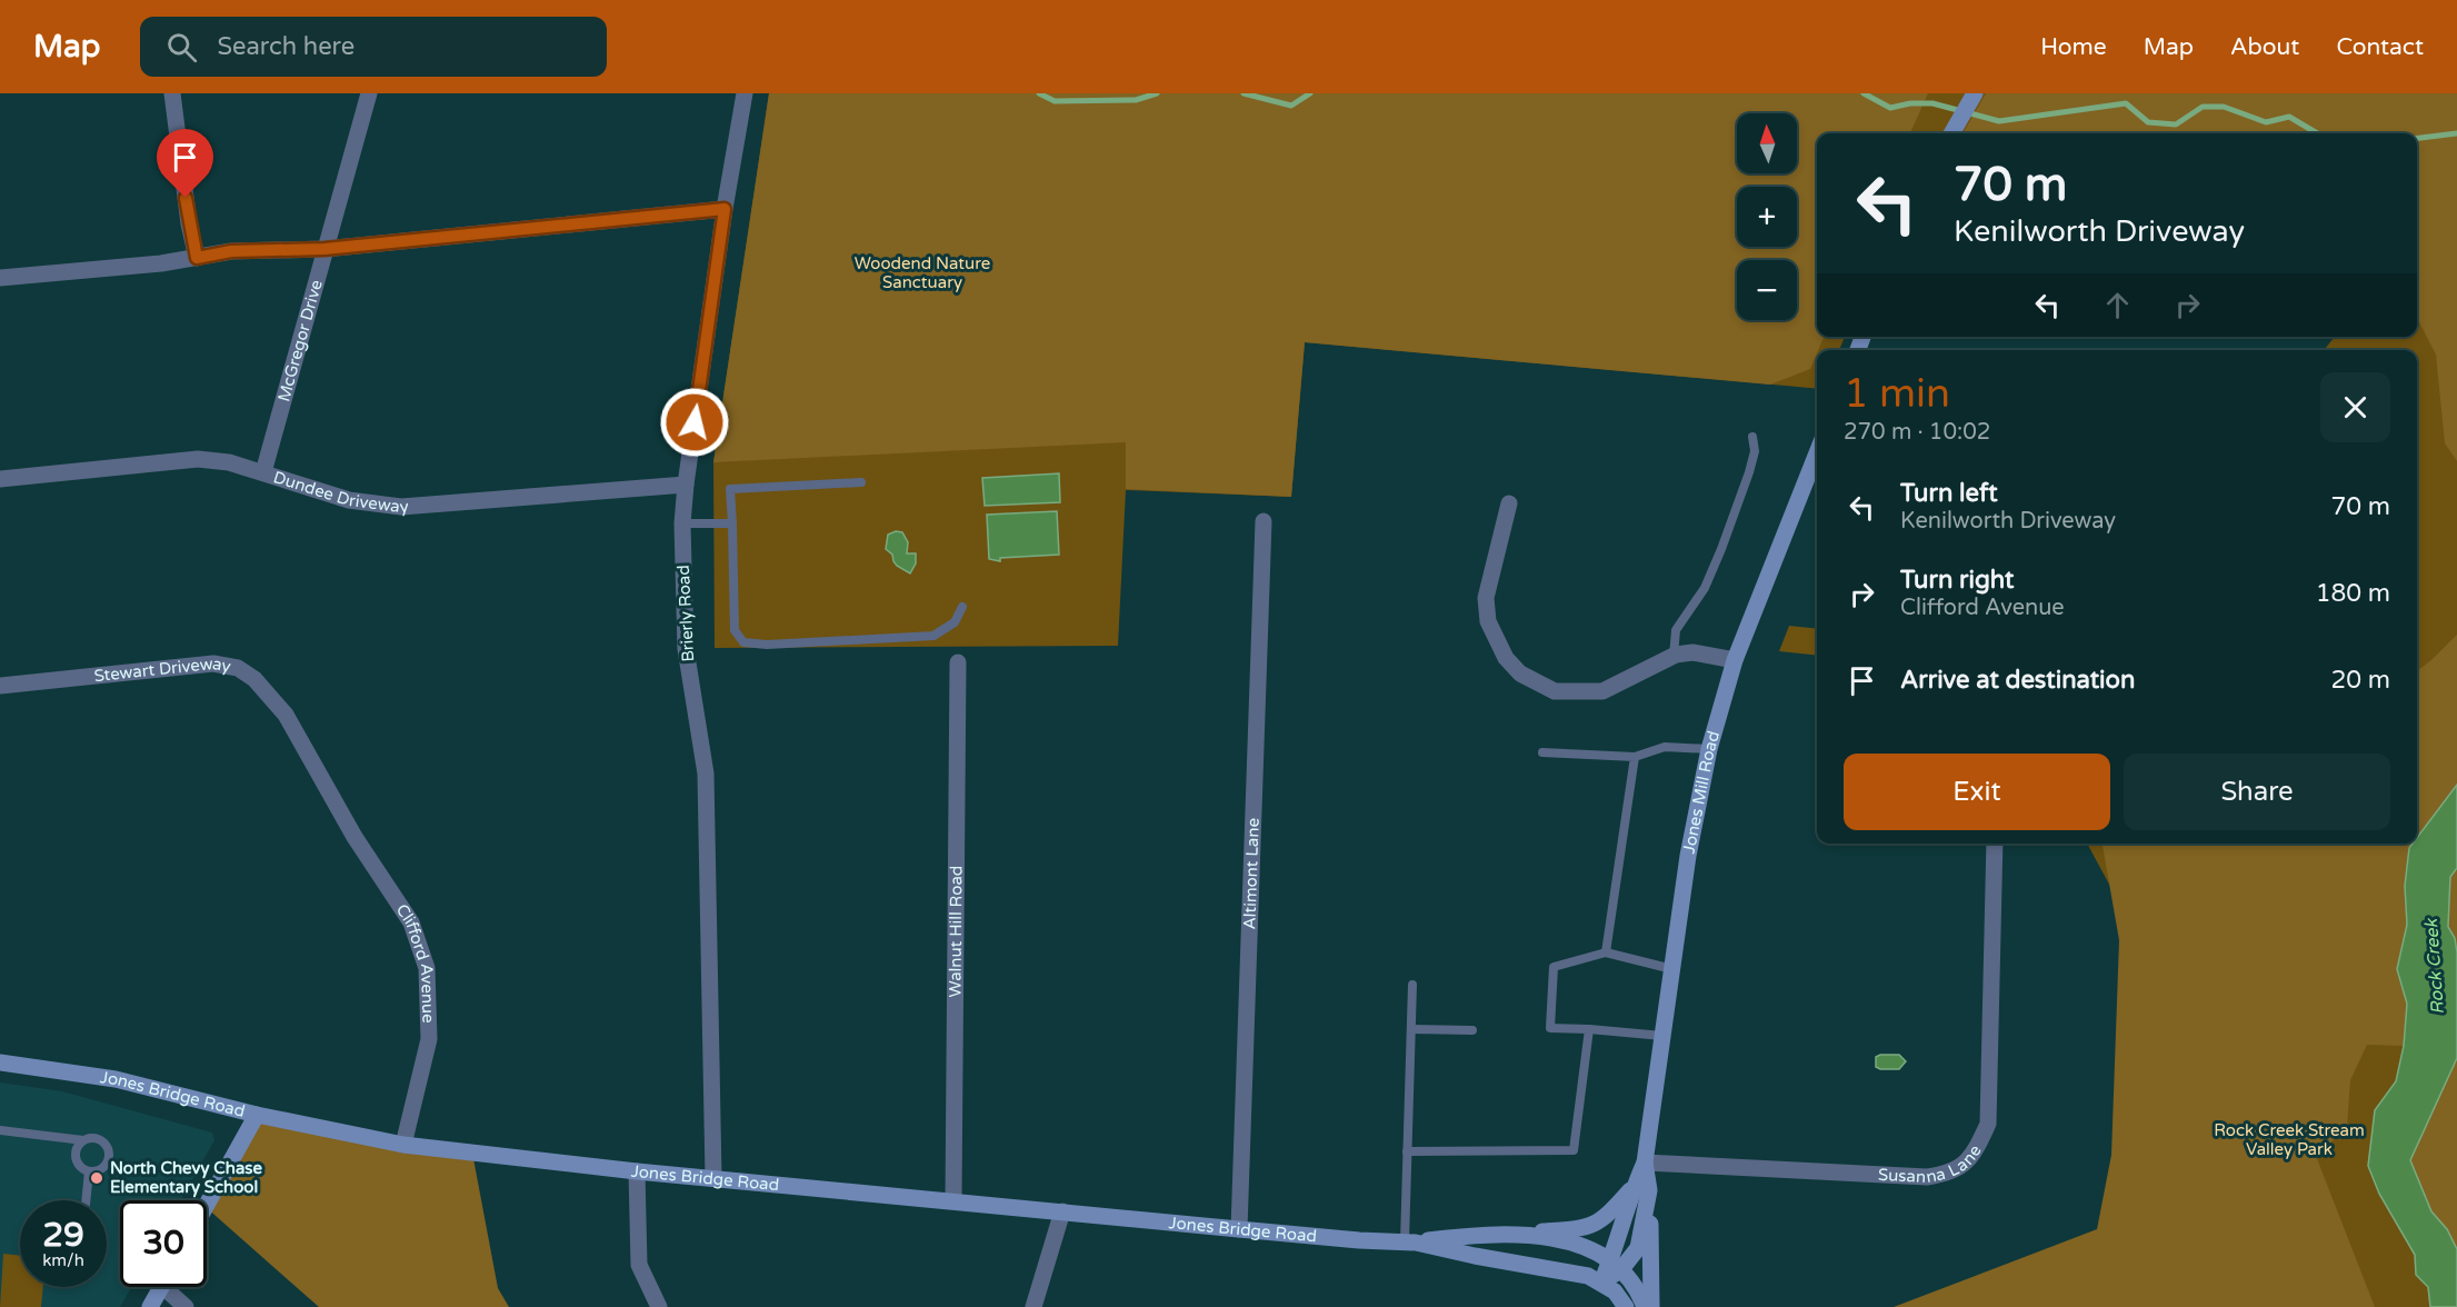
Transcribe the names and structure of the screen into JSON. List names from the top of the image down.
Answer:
{
  "streets": {
    "main road": ["Jones Mill Road", "Jones Bridge Road"],
    "street": [
      "McGregor Drive",
      "Dundee Driveway",
      "Brierly Road",
      "Stewart Driveway",
      "Altimont Lane",
      "Walnut Hill Road",
      "Clifford Avenue",
      "Susanna Lane"
    ]
  },
  "crossings": [
    ["McGregor Drive", "Dundee Driveway"],
    ["Dundee Driveway", "Brierly Road"],
    ["Brierly Road", "Jones Bridge Road"],
    ["Stewart Driveway", "Clifford Avenue"],
    ["Jones Mill Road", "Jones Bridge Road"],
    ["Jones Mill Road", "Susanna Lane"],
    ["Altimont Lane", "Jones Bridge Road"],
    ["Walnut Hill Road", "Jones Bridge Road"],
    ["Clifford Avenue", "Jones Bridge Road"]
  ],
  "water": ["Rock Creek"],
  "parks": ["Woodend Nature Sanctuary", "Rock Creek Stream Valley Park"],
  "places": ["North Chevy Chase Elementary School"],
  "north": "top",
  "page": {
    "header": "Map",
    "search": "Search here",
    "nav": [
      "Home",
      "Map",
      "About",
      "Contact"
    ],
    "map_buttons": ["+", "−"],
    "turn": ["70 m", "Kenilworth Driveway"],
    "heading": ["1 min", "270 m · 10:02"],
    "list": [
      {
        "name": "Turn left",
        "note": "Kenilworth Driveway",
        "value": "70 m"
      },
      {
        "name": "Turn right",
        "note": "Clifford Avenue",
        "value": "180 m"
      },
      {
        "name": "Arrive at destination",
        "value": "20 m"
      }
    ],
    "buttons": ["Exit", "Share"],
    "speed": "29 km/h",
    "limit": "30"
  }
}
